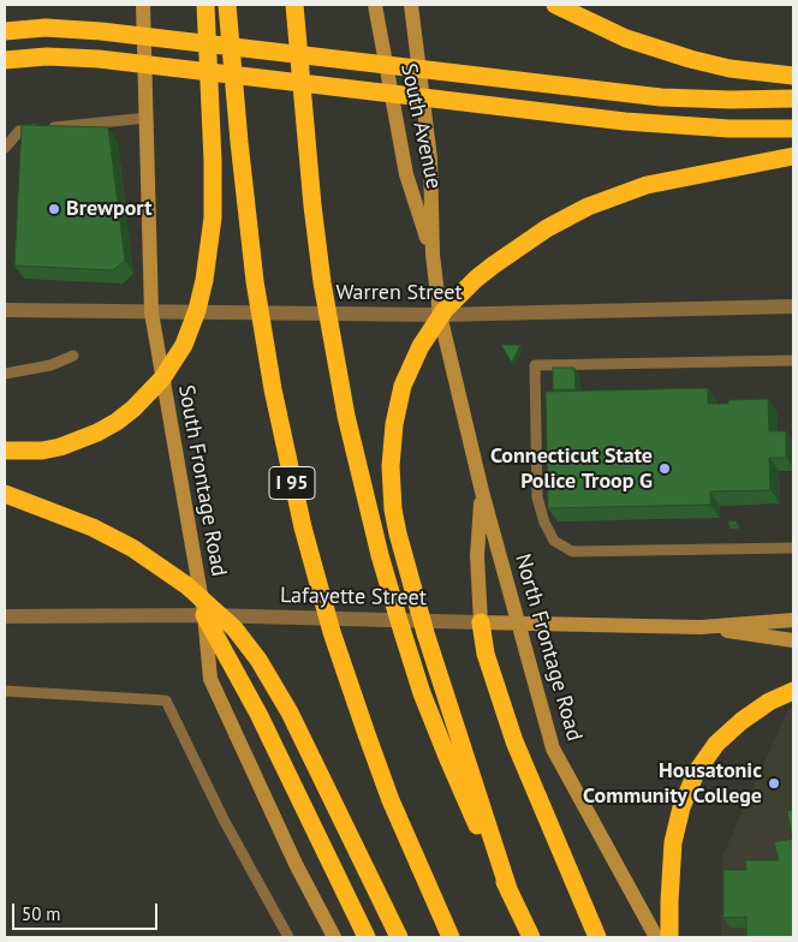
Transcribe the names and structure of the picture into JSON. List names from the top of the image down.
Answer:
{
  "streets": {
    "highway": ["I 95"],
    "main road": [
      "South Avenue",
      "South Frontage Road",
      "Lafayette Street",
      "North Frontage Road"
    ],
    "street": ["Warren Street"]
  },
  "crossings": [
    ["South Avenue", "Warren Street"],
    ["South Avenue", "North Frontage Road"],
    ["Warren Street", "South Frontage Road"],
    ["Warren Street", "North Frontage Road"],
    ["South Frontage Road", "Lafayette Street"],
    ["Lafayette Street", "North Frontage Road"]
  ],
  "places": ["Brewport", "Connecticut State Police Troop G", "Housatonic Community College"],
  "scale_bar": "50 m"
}
